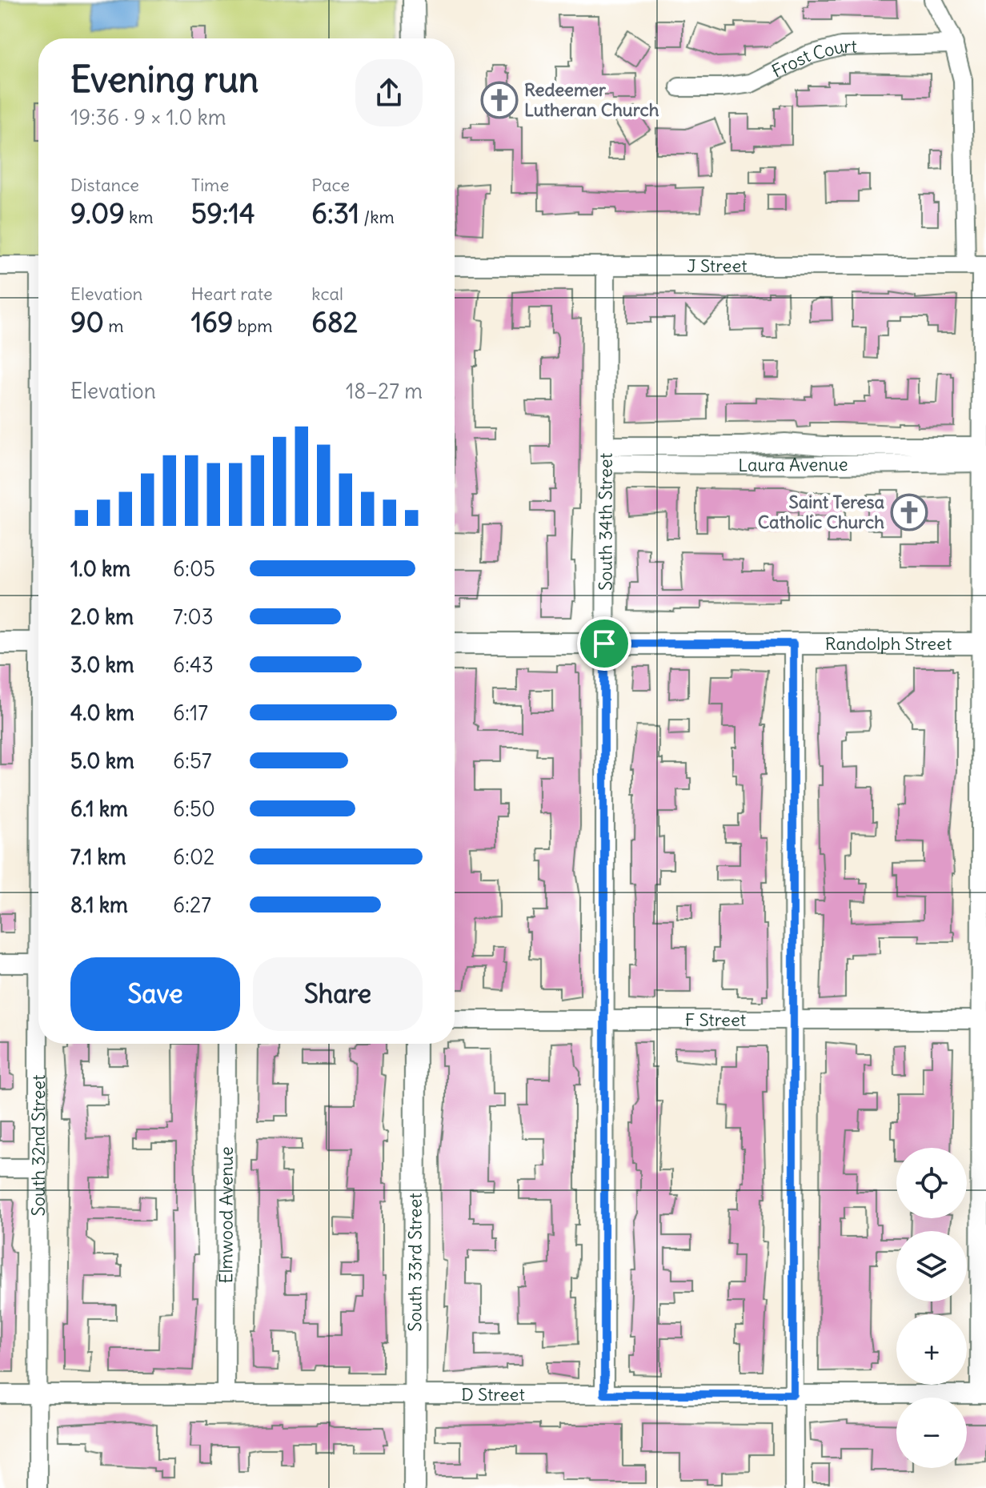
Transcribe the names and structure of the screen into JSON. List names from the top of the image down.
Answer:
{
  "streets": {
    "main road": ["Randolph Street", "South 33rd Street"],
    "street": [
      "Frost Court",
      "J Street",
      "Laura Avenue",
      "South 34th Street",
      "F Street",
      "South 32nd Street",
      "Elmwood Avenue",
      "D Street"
    ]
  },
  "crossings": [
    ["J Street", "South 34th Street"],
    ["Laura Avenue", "South 34th Street"],
    ["South 34th Street", "Randolph Street"],
    ["South 34th Street", "F Street"],
    ["South 34th Street", "D Street"],
    ["South 32nd Street", "D Street"],
    ["Elmwood Avenue", "D Street"],
    ["South 33rd Street", "D Street"]
  ],
  "places": {
    "church": ["Redeemer Lutheran Church", "Saint Teresa Catholic Church"]
  },
  "page": {
    "heading": ["Evening run", "19:36 · 9 × 1.0 km"],
    "stats": [
      ["Distance", "9.09 km"],
      ["Time", "59:14"],
      ["Pace", "6:31 /km"],
      ["Elevation", "90 m"],
      ["Heart rate", "169 bpm"],
      ["kcal", "682"]
    ],
    "chart": ["Elevation", "18–27 m"],
    "list": [
      {
        "name": "1.0 km",
        "note": "6:05"
      },
      {
        "name": "2.0 km",
        "note": "7:03"
      },
      {
        "name": "3.0 km",
        "note": "6:43"
      },
      {
        "name": "4.0 km",
        "note": "6:17"
      },
      {
        "name": "5.0 km",
        "note": "6:57"
      },
      {
        "name": "6.1 km",
        "note": "6:50"
      },
      {
        "name": "7.1 km",
        "note": "6:02"
      },
      {
        "name": "8.1 km",
        "note": "6:27"
      }
    ],
    "buttons": ["Save", "Share"],
    "map_buttons": ["+", "−"]
  }
}
